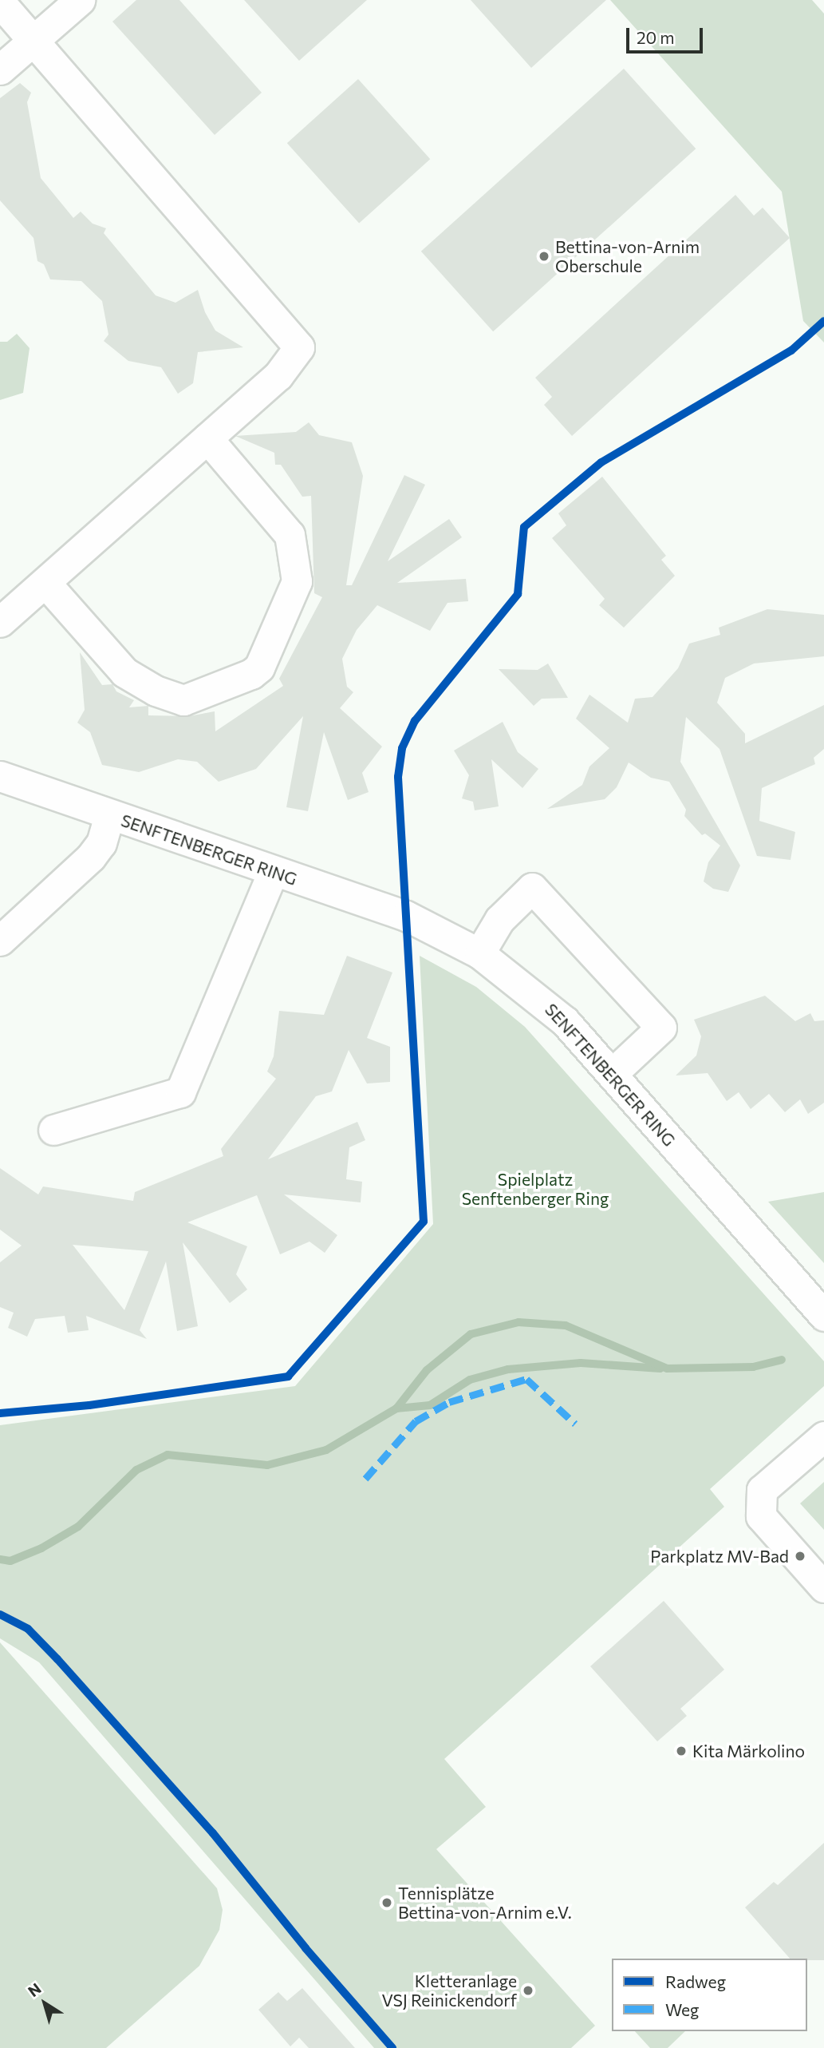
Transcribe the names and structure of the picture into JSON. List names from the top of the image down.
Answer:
{
  "streets": {
    "street": ["SENFTENBERGER RING"]
  },
  "parks": ["Spielplatz Senftenberger Ring"],
  "places": [
    "Bettina-von-Arnim Oberschule",
    "Parkplatz MV-Bad",
    "Kita Märkolino",
    "Tennisplätze Bettina-von-Arnim e.V.",
    "Kletteranlage VSJ Reinickendorf"
  ],
  "legend": ["Radweg", "Weg"],
  "scale_bar": "20 m",
  "north": "top left"
}
